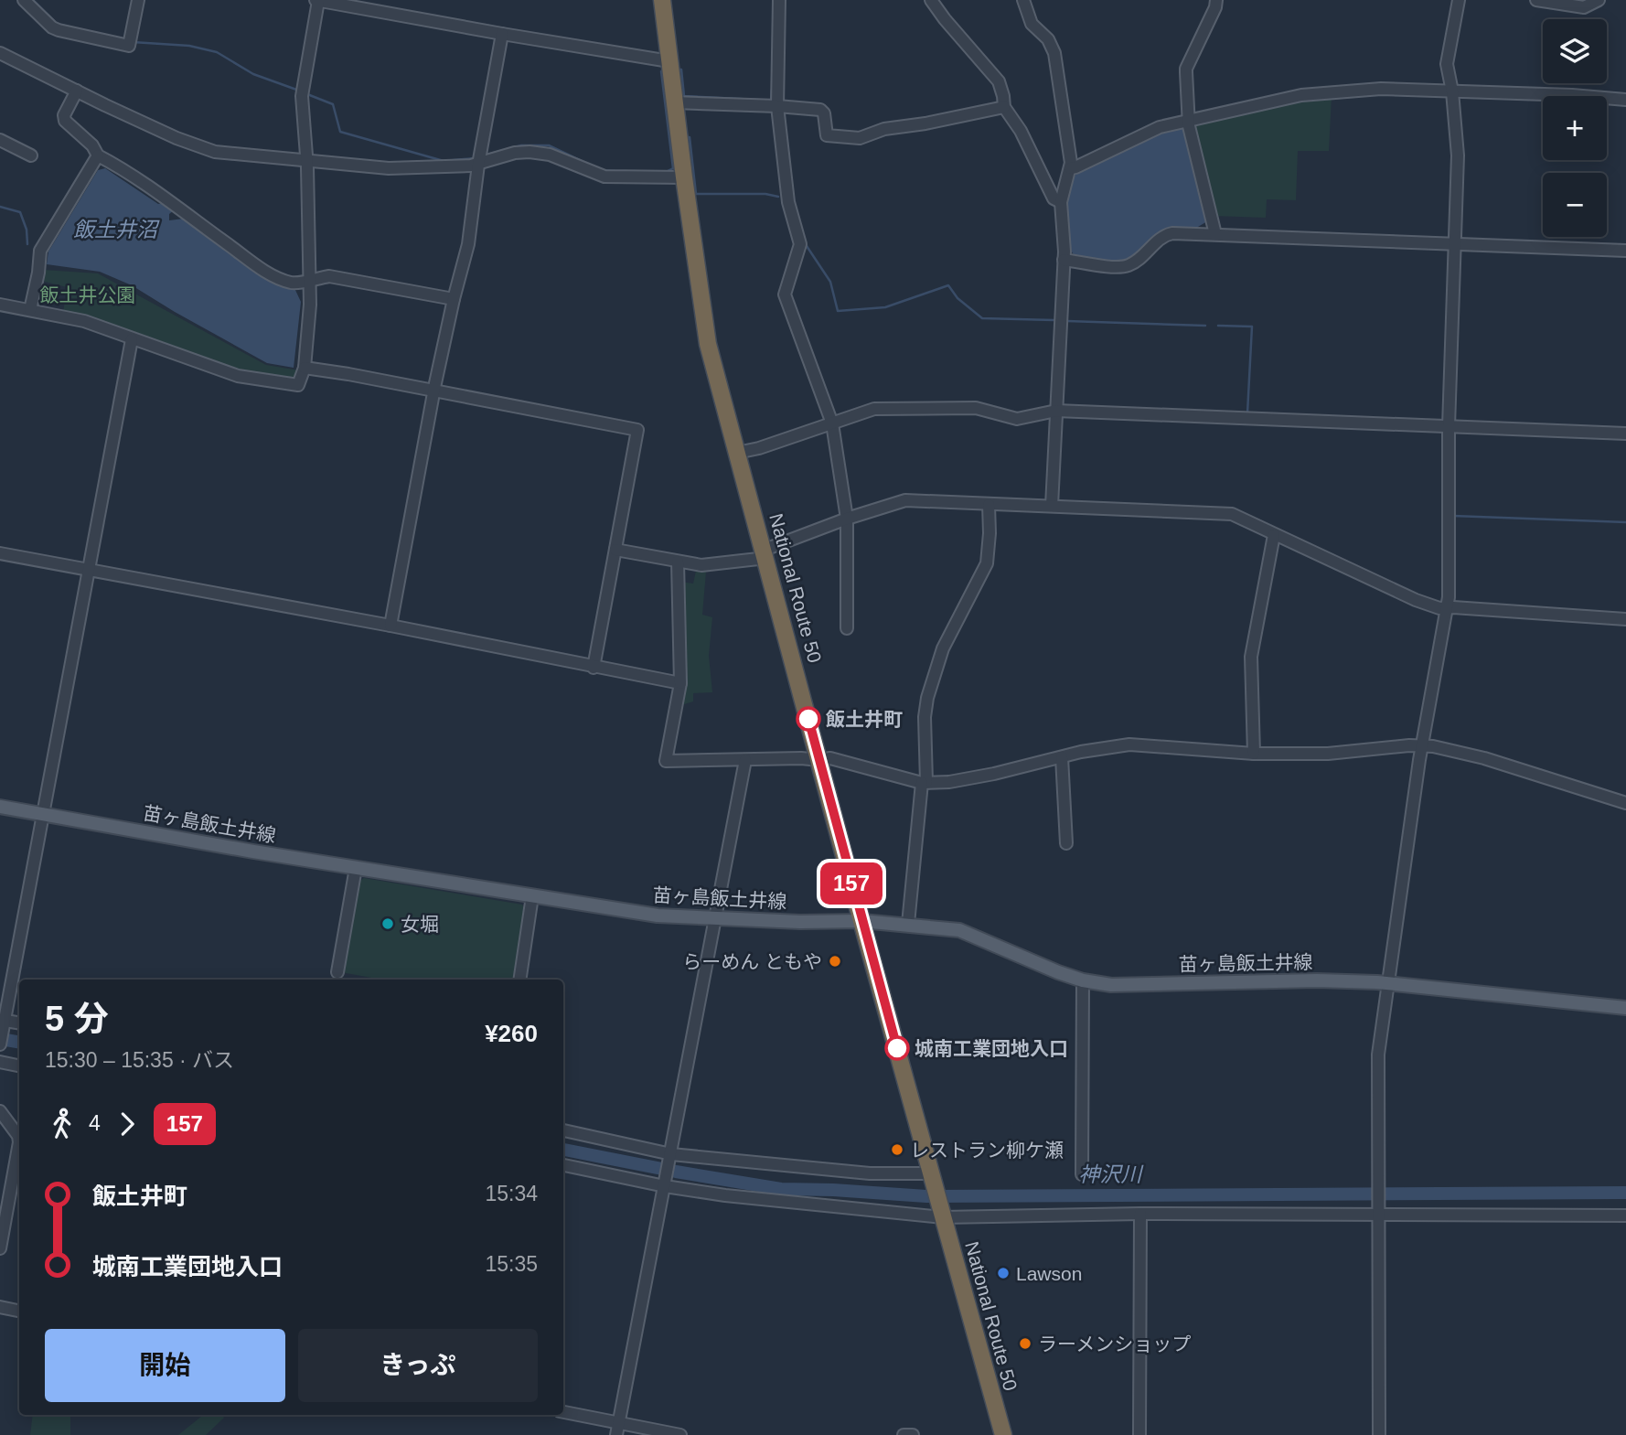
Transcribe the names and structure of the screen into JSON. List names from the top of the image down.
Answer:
{
  "streets": {
    "highway": ["National Route 50"],
    "main road": ["苗ヶ島飯土井線"]
  },
  "crossings": [
    ["National Route 50", "苗ヶ島飯土井線"]
  ],
  "water": ["飯土井沼", "神沢川"],
  "parks": ["飯土井公園"],
  "places": [
    "飯土井町",
    "女堀",
    "らーめん ともや",
    "城南工業団地入口",
    "レストラン柳ケ瀬",
    "Lawson",
    "ラーメンショップ"
  ],
  "lines": ["bus line 157"],
  "page": {
    "on_map": "157",
    "map_buttons": ["+", "−"],
    "heading": ["5 分", "15:30 – 15:35 · バス", "¥260"],
    "legs": ["4", "157"],
    "list": [
      {
        "name": "飯土井町",
        "value": "15:34"
      },
      {
        "name": "城南工業団地入口",
        "value": "15:35"
      }
    ],
    "buttons": ["開始", "きっぷ"]
  }
}
